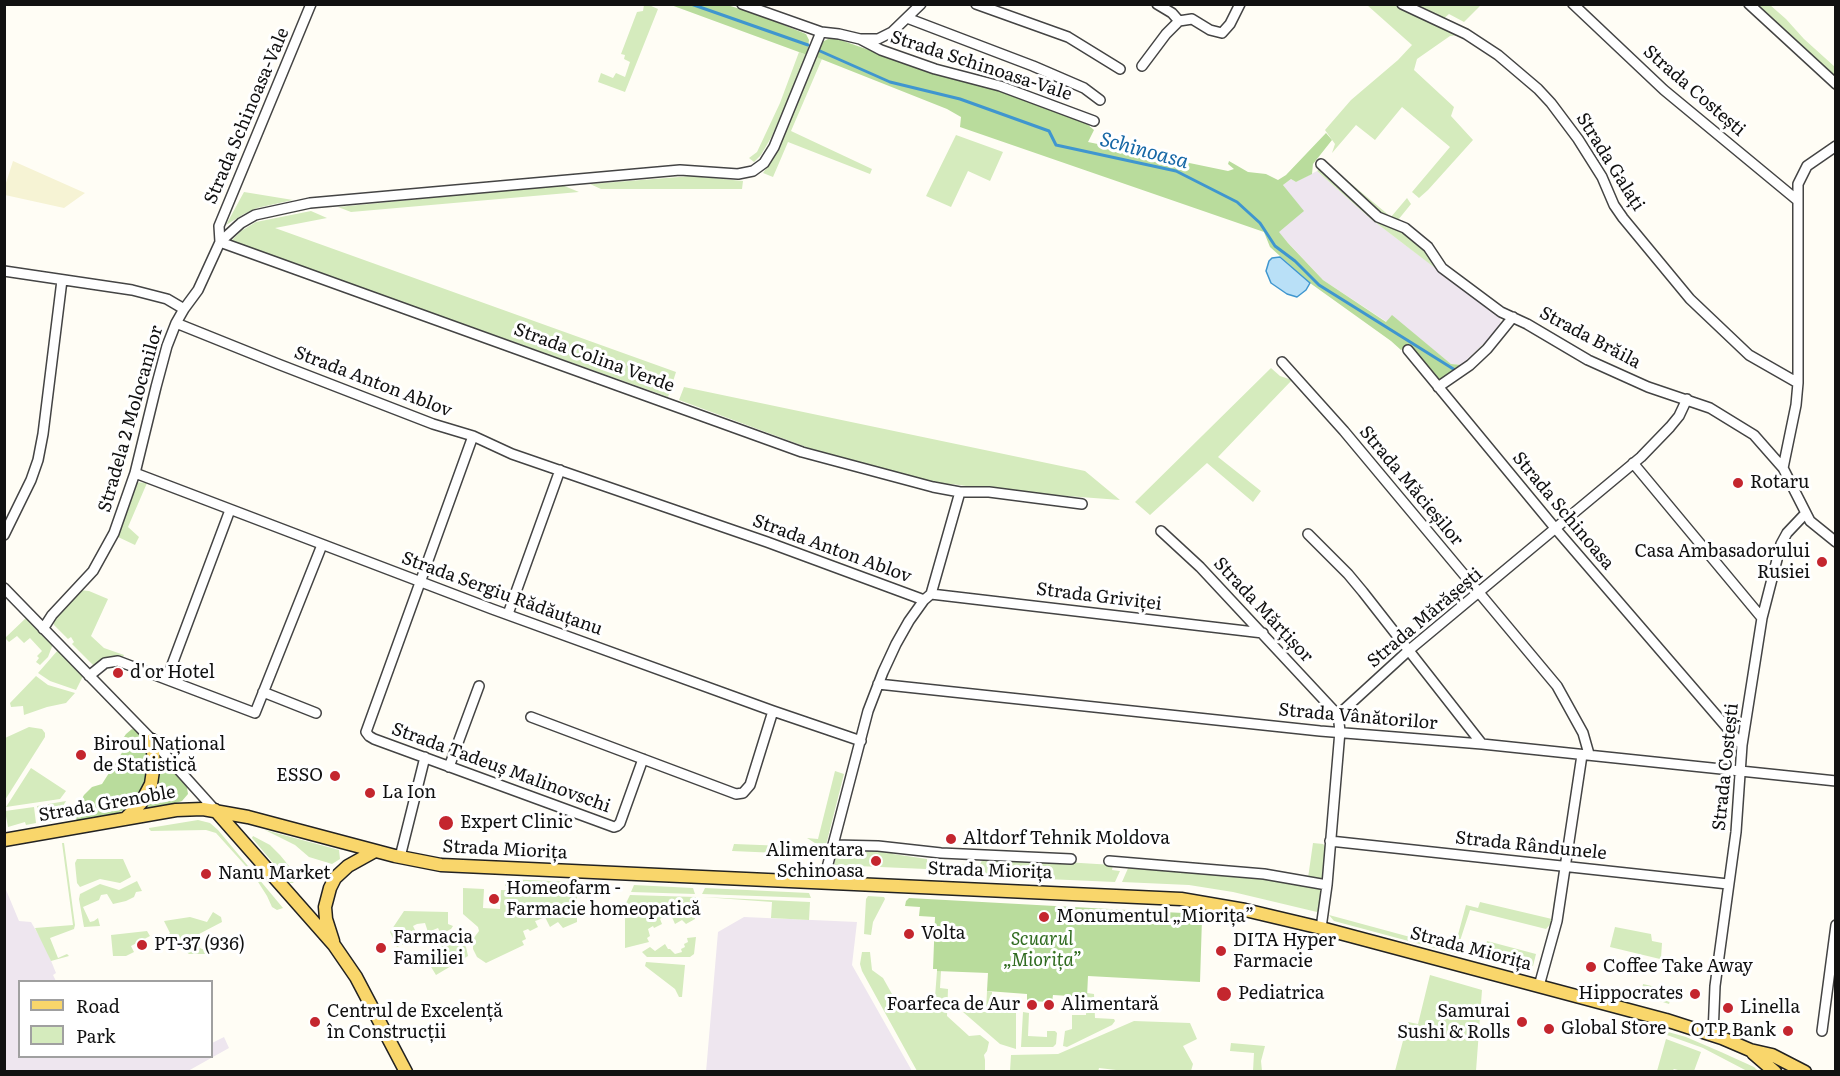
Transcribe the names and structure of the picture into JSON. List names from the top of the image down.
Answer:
{
  "streets": {
    "main road": ["Strada Grenoble", "Strada Miorița"],
    "street": [
      "Strada Schinoasa-Vale",
      "Strada Costești",
      "Strada Galați",
      "Strada Brăila",
      "Strada Colina Verde",
      "Strada Anton Ablov",
      "Stradela 2 Molocanilor",
      "Strada Măcieșilor",
      "Strada Schinoasa",
      "Strada Sergiu Rădăuțanu",
      "Strada Griviței",
      "Strada Mărțișor",
      "Strada Mărășești",
      "Strada Vânătorilor",
      "Strada Tadeuș Malinovschi",
      "Strada Rândunele"
    ]
  },
  "crossings": [
    ["Strada Schinoasa-Vale", "Strada Colina Verde"],
    ["Strada Schinoasa-Vale", "Stradela 2 Molocanilor"],
    ["Strada Costești", "Strada Brăila"],
    ["Strada Costești", "Strada Schinoasa"],
    ["Strada Costești", "Strada Vânătorilor"],
    ["Strada Costești", "Strada Rândunele"],
    ["Strada Costești", "Strada Miorița"],
    ["Strada Brăila", "Strada Mărășești"],
    ["Strada Colina Verde", "Stradela 2 Molocanilor"],
    ["Strada Anton Ablov", "Stradela 2 Molocanilor"],
    ["Strada Anton Ablov", "Strada Griviței"],
    ["Stradela 2 Molocanilor", "Strada Sergiu Rădăuțanu"],
    ["Strada Măcieșilor", "Strada Mărășești"],
    ["Strada Măcieșilor", "Strada Vânătorilor"],
    ["Strada Schinoasa", "Strada Mărășești"],
    ["Strada Sergiu Rădăuțanu", "Strada Tadeuș Malinovschi"],
    ["Strada Griviței", "Strada Mărțișor"],
    ["Strada Mărțișor", "Strada Mărășești"],
    ["Strada Grenoble", "Strada Miorița"]
  ],
  "water": ["Schinoasa"],
  "parks": ["Scuarul „Miorița”"],
  "places": [
    "Rotaru",
    "Casa Ambasadorului Rusiei",
    "d'or Hotel",
    "Biroul Național de Statistică",
    "ESSO",
    "La Ion",
    "Expert Clinic",
    "Altdorf Tehnik Moldova",
    "Alimentara Schinoasa",
    "Nanu Market",
    "Homeofarm - Farmacie homeopatică",
    "Monumentul „Miorița”",
    "Volta",
    "PT-37 (936)",
    "Farmacia Familiei",
    "DITA Hyper Farmacie",
    "Coffee Take Away",
    "Pediatrica",
    "Hippocrates",
    "Foarfeca de Aur",
    "Alimentară",
    "Linella",
    "Centrul de Excelență în Construcții",
    "Samurai Sushi & Rolls",
    "Global Store",
    "OTP Bank"
  ],
  "legend": ["Road", "Park"]
}
